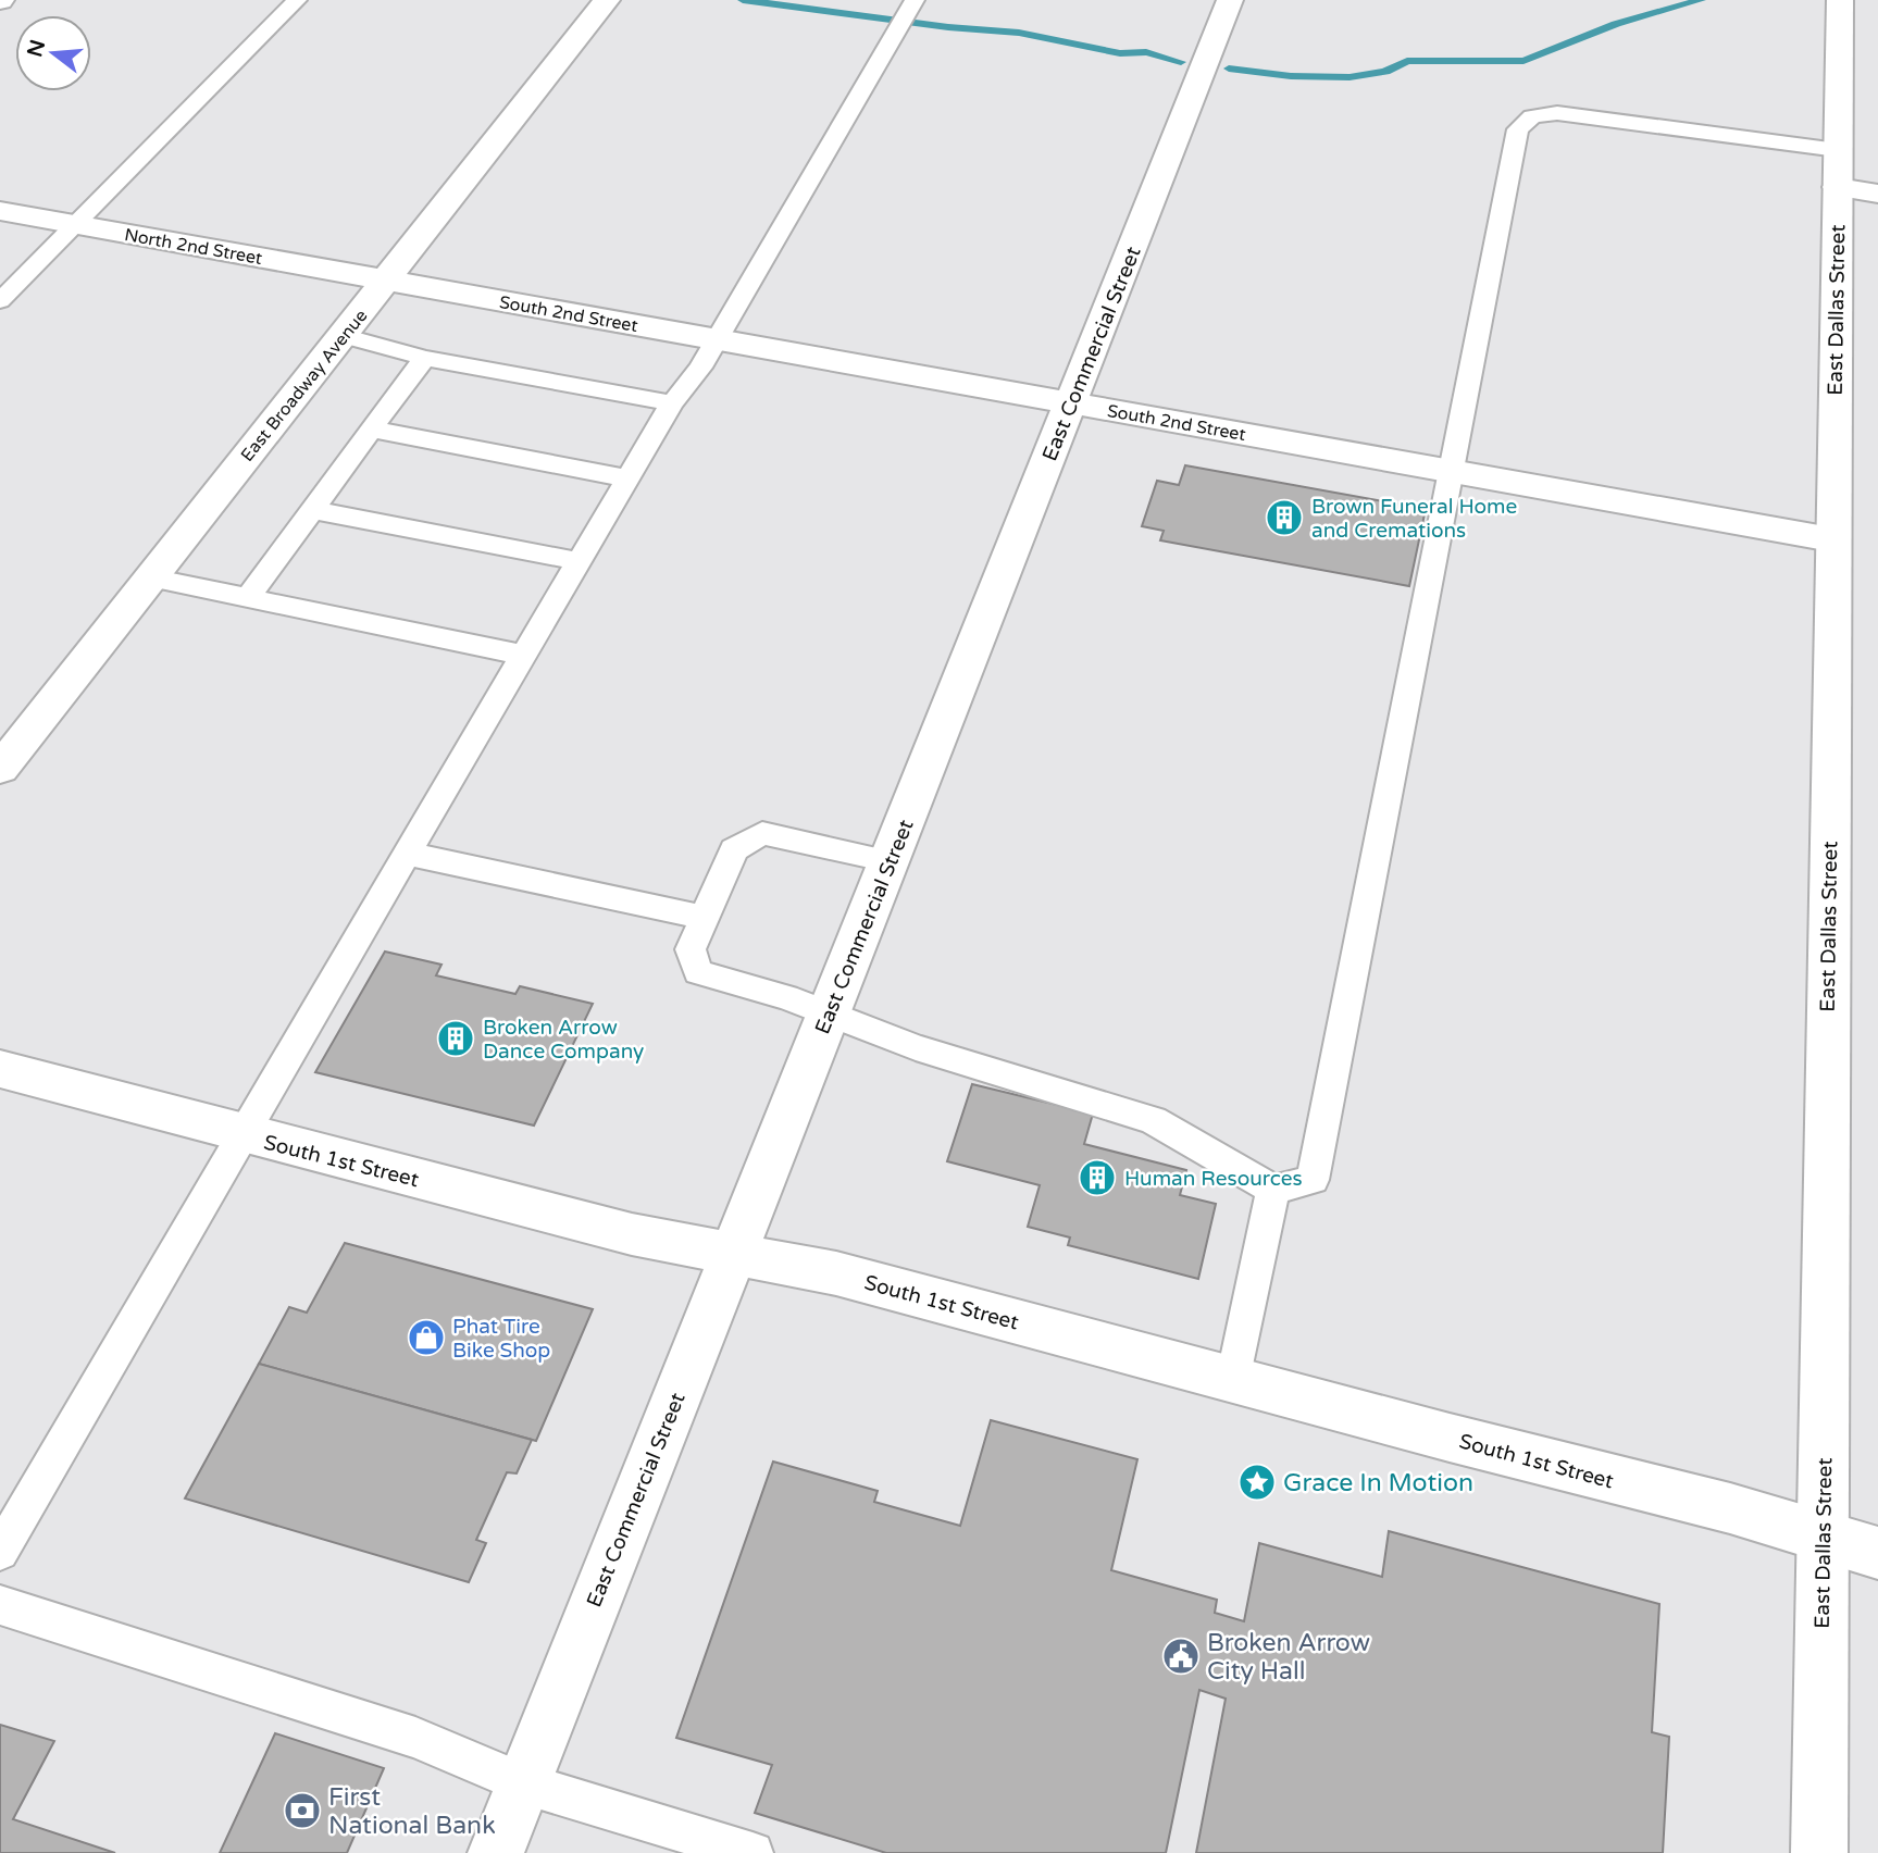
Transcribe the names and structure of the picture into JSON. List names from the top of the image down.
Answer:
{
  "streets": {
    "street": [
      "North 2nd Street",
      "East Dallas Street",
      "South 2nd Street",
      "East Commercial Street",
      "East Broadway Avenue",
      "South 1st Street"
    ]
  },
  "crossings": [
    ["North 2nd Street", "South 2nd Street"],
    ["North 2nd Street", "East Broadway Avenue"],
    ["East Dallas Street", "South 2nd Street"],
    ["East Dallas Street", "South 1st Street"],
    ["South 2nd Street", "East Commercial Street"],
    ["South 2nd Street", "East Broadway Avenue"],
    ["East Commercial Street", "South 1st Street"]
  ],
  "places": {
    "building": ["Brown Funeral Home and Cremations", "Broken Arrow Dance Company", "Human Resources"],
    "shop": ["Phat Tire Bike Shop"],
    "place": ["Grace In Motion"],
    "public building": ["Broken Arrow City Hall"],
    "bank": ["First National Bank"]
  },
  "north": "left"
}
